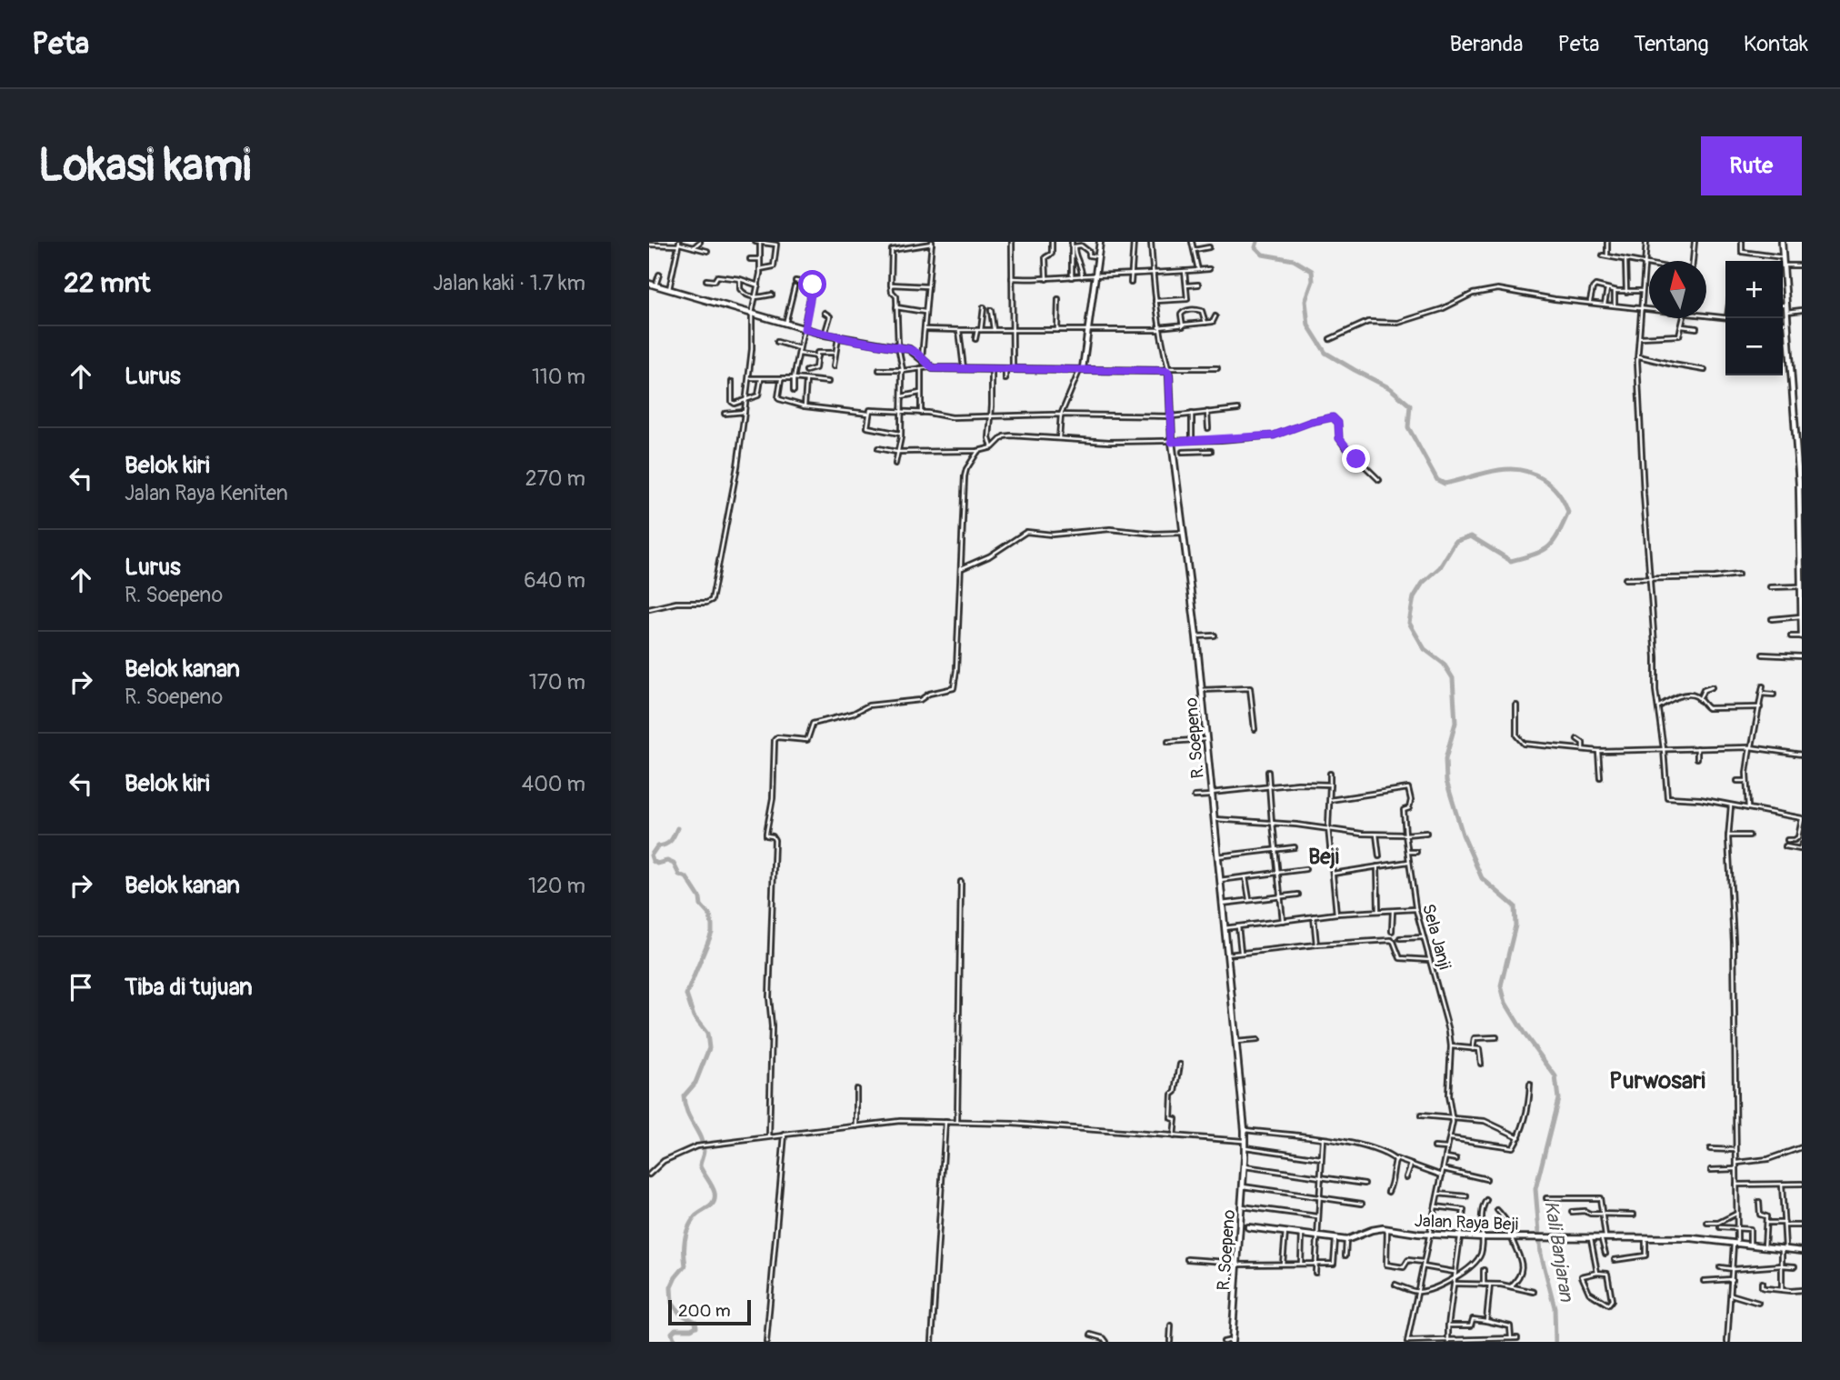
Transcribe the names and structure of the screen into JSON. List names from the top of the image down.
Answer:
{
  "streets": {
    "street": ["R. Soepeno", "Sela Janji", "Jalan Raya Beji"]
  },
  "crossings": [
    ["Sela Janji", "Jalan Raya Beji"]
  ],
  "districts": ["Beji", "Purwosari"],
  "water": ["Kali Banjaran"],
  "scale_bar": "200 m",
  "north": "top",
  "page": {
    "header": "Peta",
    "nav": [
      "Beranda",
      "Peta",
      "Tentang",
      "Kontak"
    ],
    "buttons": "Rute",
    "title": "Lokasi kami",
    "heading": ["22 mnt", "Jalan kaki · 1.7 km"],
    "map_buttons": ["+", "−"],
    "list": [
      ["Lurus", "110 m"],
      ["Belok kiri", "Jalan Raya Keniten", "270 m"],
      ["Lurus", "R. Soepeno", "640 m"],
      ["Belok kanan", "R. Soepeno", "170 m"],
      ["Belok kiri", "400 m"],
      ["Belok kanan", "120 m"],
      "Tiba di tujuan"
    ],
    "scale": "200 m"
  }
}
